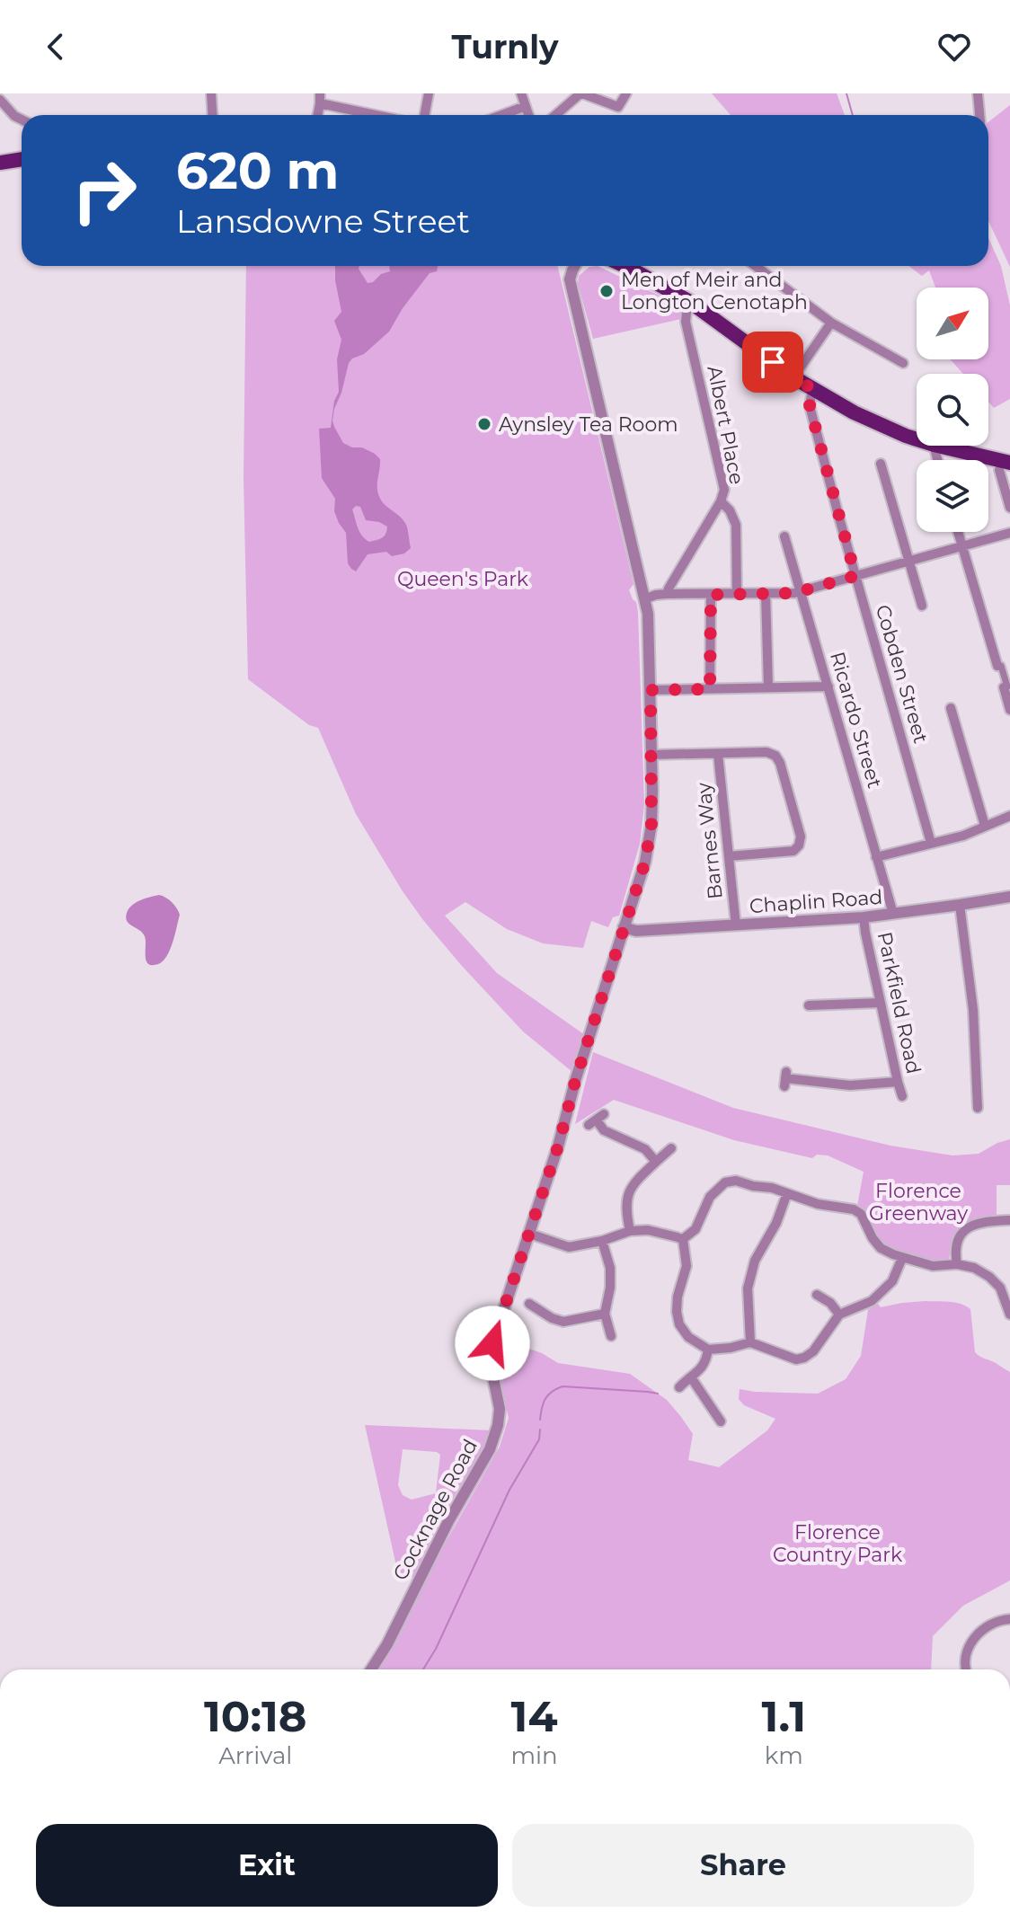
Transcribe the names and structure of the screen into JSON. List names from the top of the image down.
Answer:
{
  "streets": {
    "street": [
      "Albert Place",
      "Cobden Street",
      "Ricardo Street",
      "Barnes Way",
      "Chaplin Road",
      "Parkfield Road",
      "Cocknage Road"
    ]
  },
  "crossings": [
    ["Ricardo Street", "Chaplin Road"],
    ["Barnes Way", "Chaplin Road"],
    ["Chaplin Road", "Parkfield Road"],
    ["Chaplin Road", "Cocknage Road"]
  ],
  "parks": ["Queen's Park", "Florence Greenway", "Florence Country Park"],
  "places": ["Men of Meir and Longton Cenotaph", "Aynsley Tea Room"],
  "north": "top right",
  "page": {
    "header": "Turnly",
    "turn": ["620 m", "Lansdowne Street"],
    "eta": [
      "10:18",
      "Arrival",
      "14",
      "min",
      "1.1",
      "km"
    ],
    "buttons": ["Exit", "Share"]
  }
}
